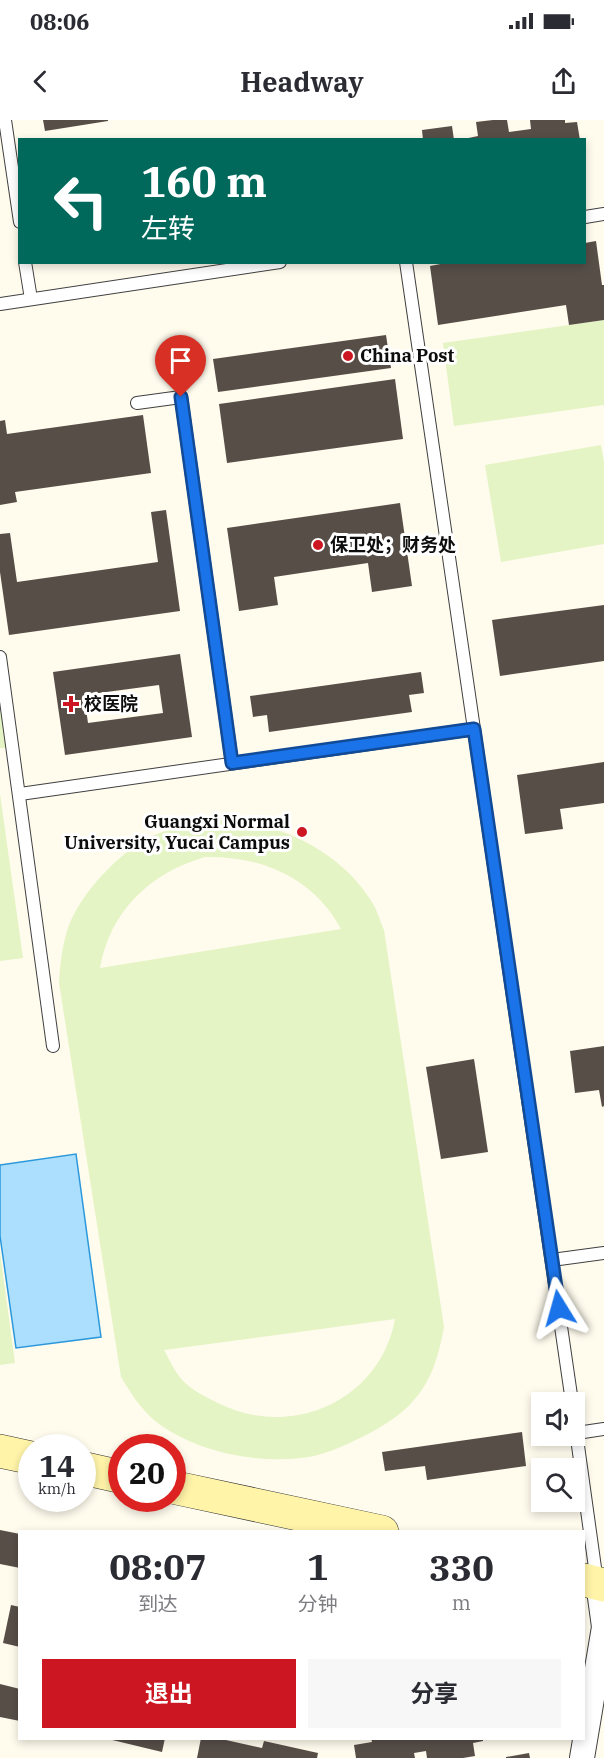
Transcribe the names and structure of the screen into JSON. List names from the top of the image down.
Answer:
{
  "places": {
    "other": ["China Post", "保卫处；财务处", "Guangxi Normal University, Yucai Campus"],
    "health": ["校医院"]
  },
  "page": {
    "status": "08:06",
    "header": "Headway",
    "turn": ["160 m", "左转"],
    "speed": "14 km/h",
    "limit": "20",
    "eta": [
      "08:07",
      "到达",
      "1",
      "分钟",
      "330",
      "m"
    ],
    "buttons": ["退出", "分享"]
  }
}
